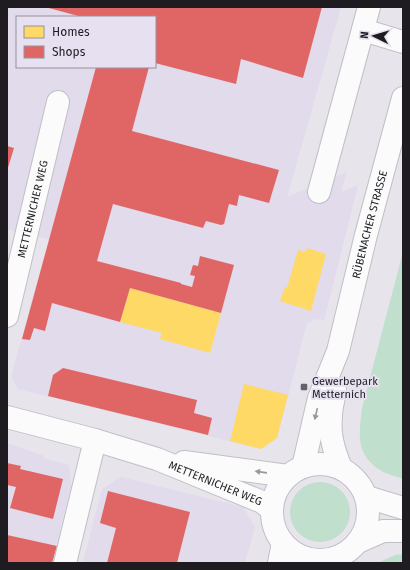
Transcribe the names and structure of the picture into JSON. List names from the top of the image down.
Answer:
{
  "streets": {
    "main road": ["METTERNICHER WEG", "RÜBENACHER STRASSE"]
  },
  "crossings": [
    ["METTERNICHER WEG", "RÜBENACHER STRASSE"]
  ],
  "places": {
    "transit": ["Gewerbepark Metternich"]
  },
  "legend": ["Homes", "Shops"],
  "north": "left"
}
